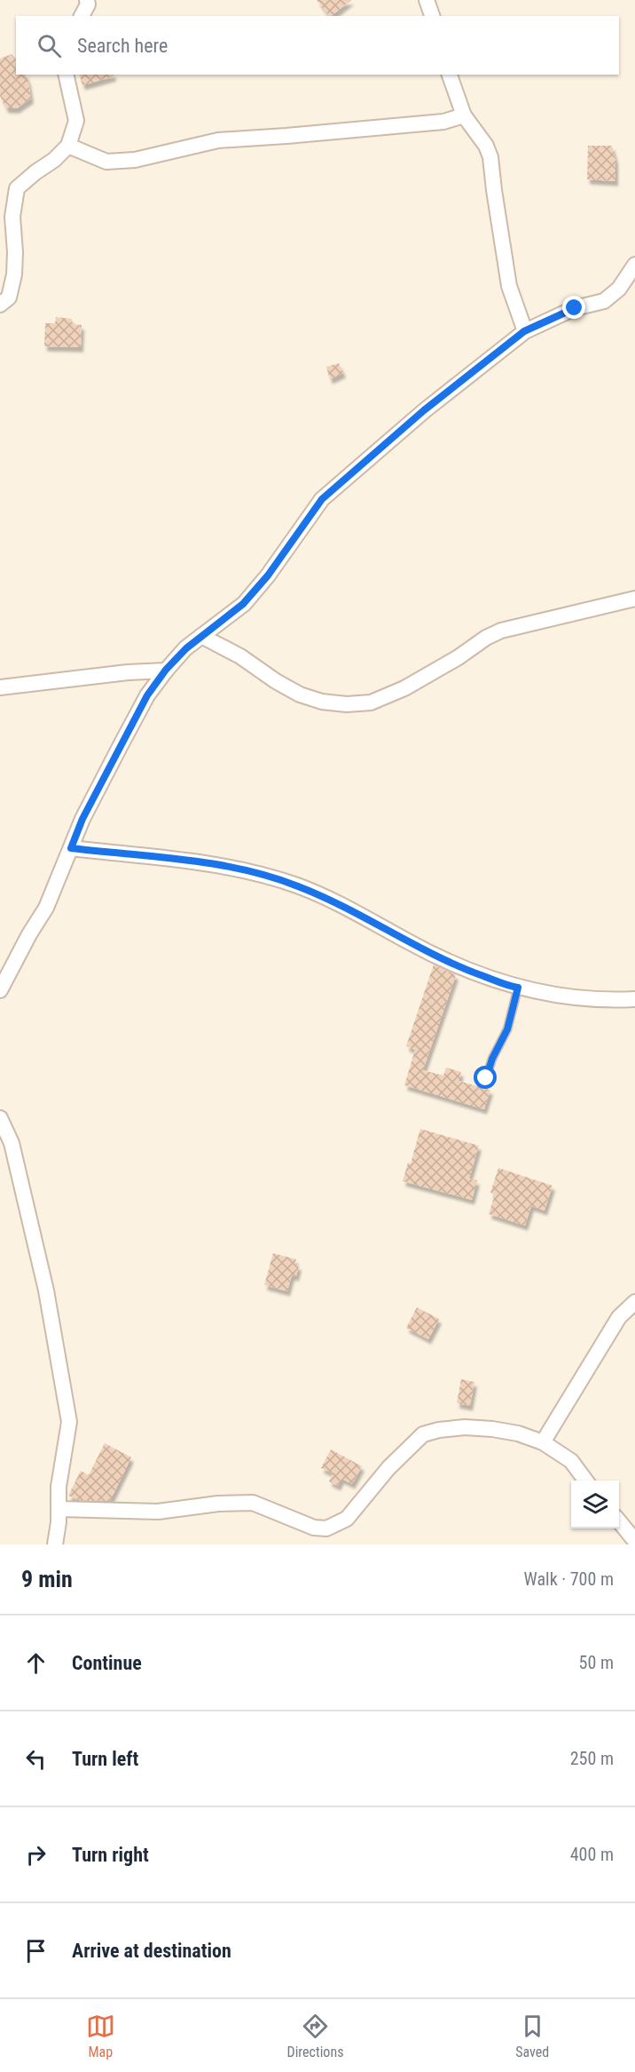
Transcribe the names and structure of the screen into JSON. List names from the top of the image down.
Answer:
{
  "page": {
    "search": "Search here",
    "heading": ["9 min", "Walk · 700 m"],
    "list": [
      ["Continue", "50 m"],
      ["Turn left", "250 m"],
      ["Turn right", "400 m"],
      "Arrive at destination"
    ],
    "nav": ["Map", "Directions", "Saved"]
  }
}
